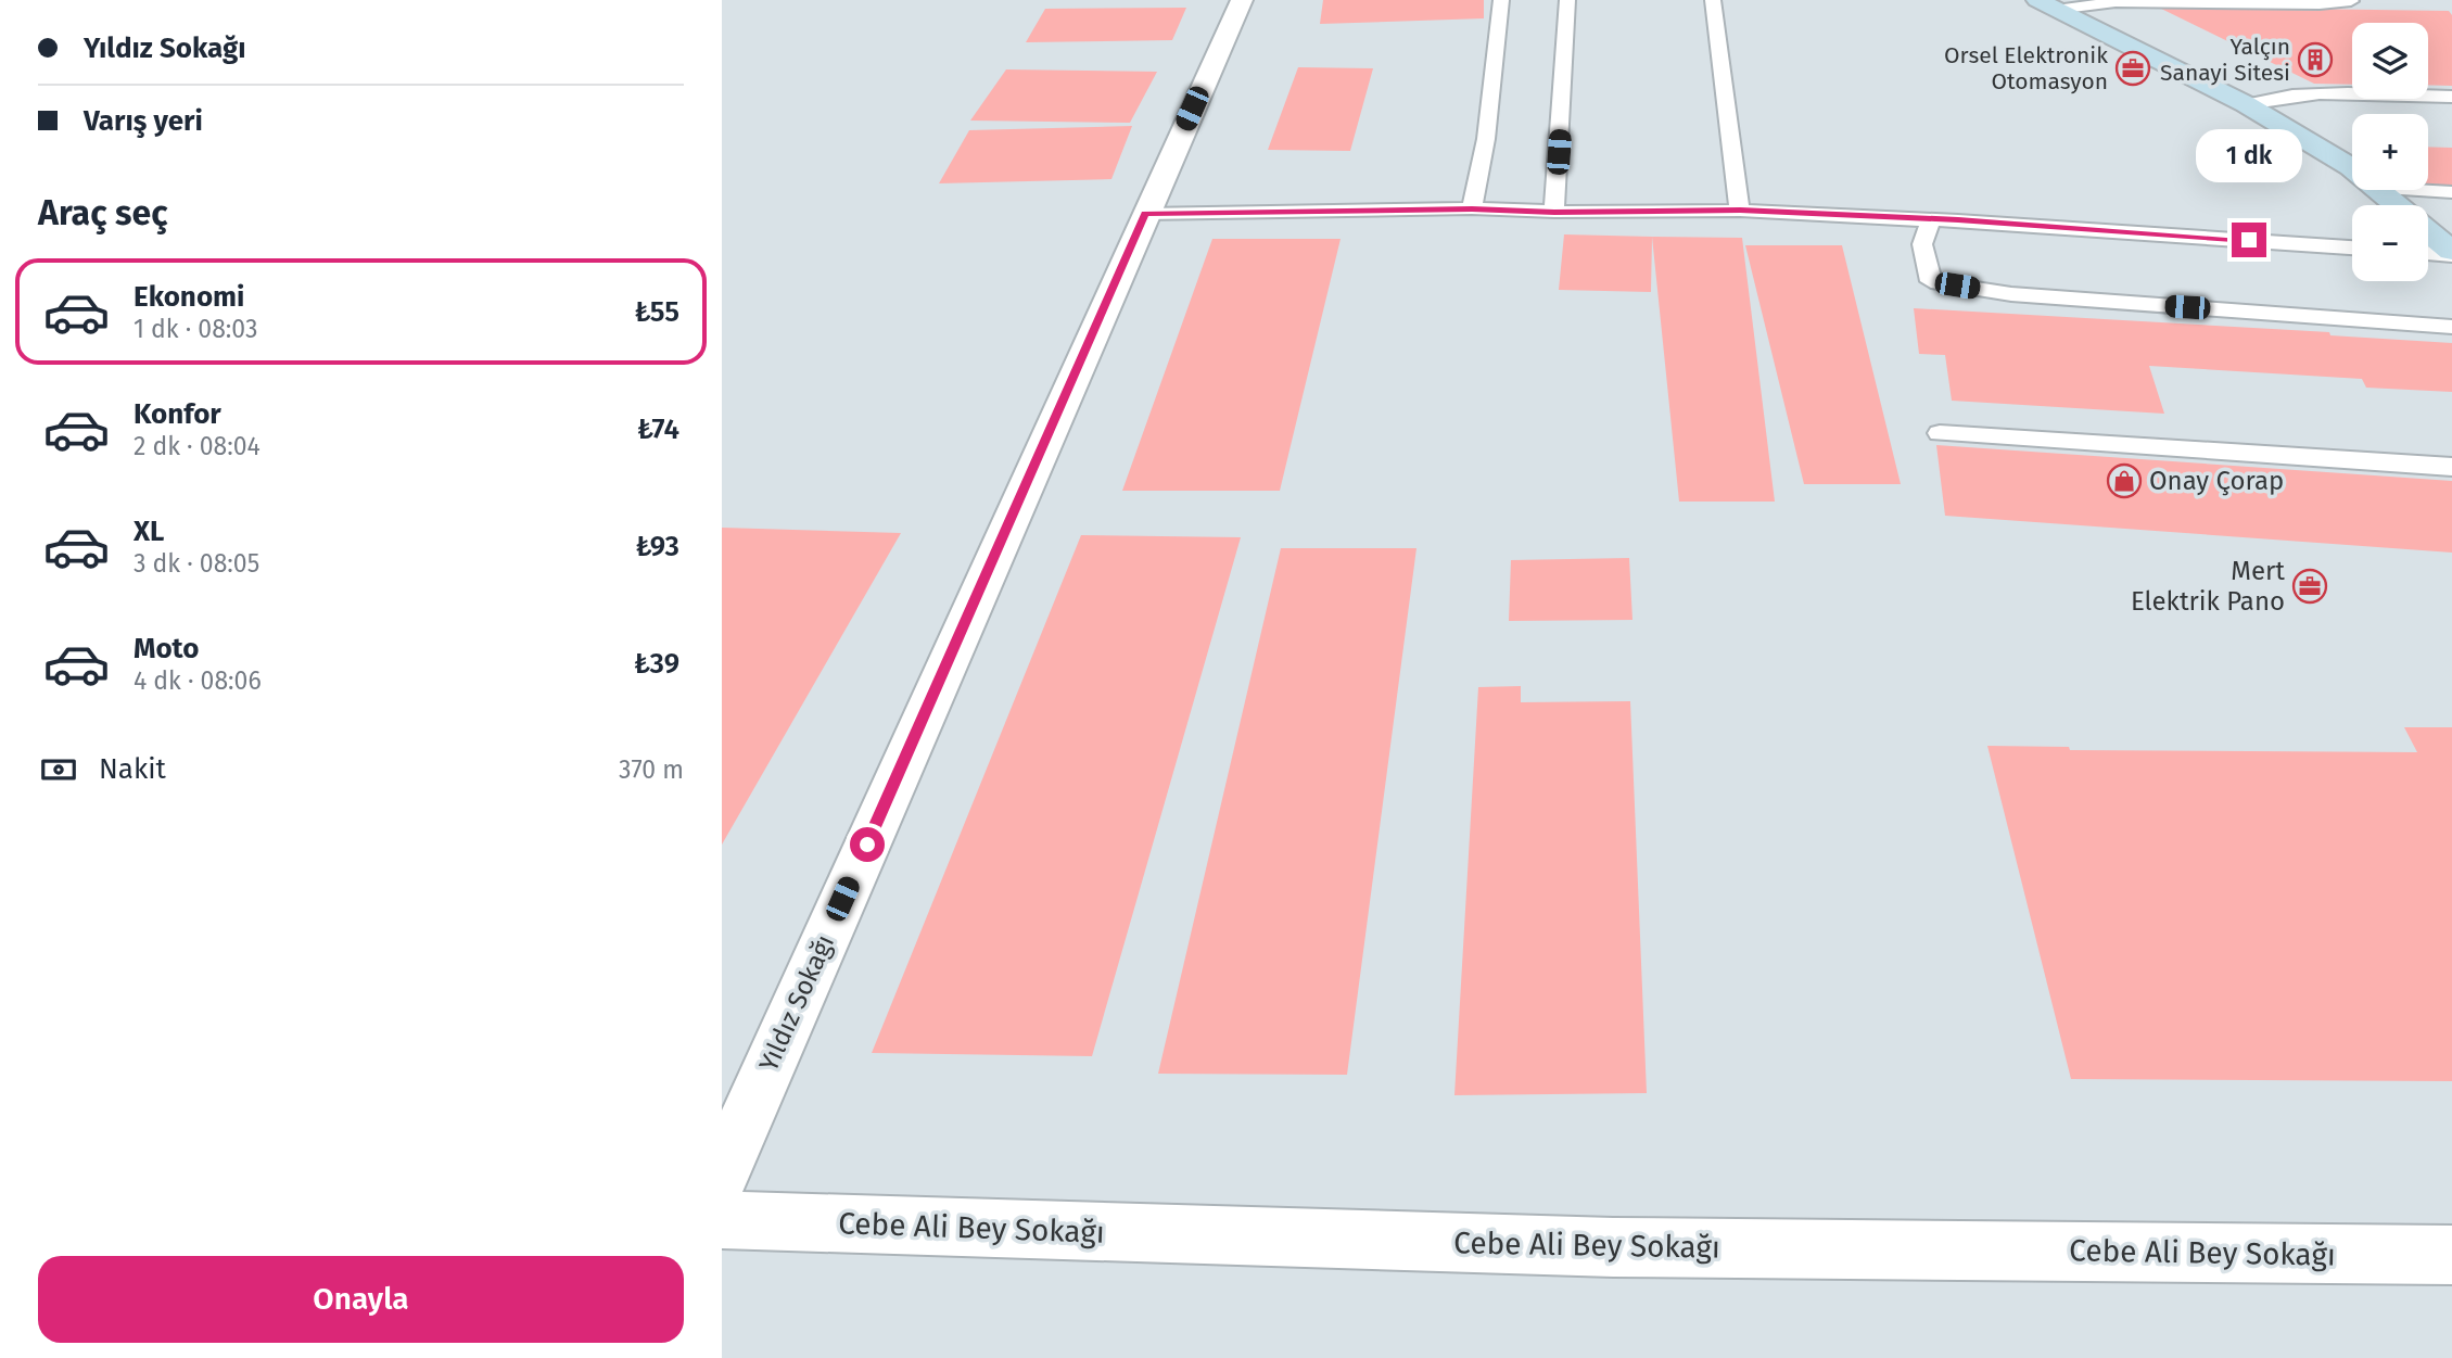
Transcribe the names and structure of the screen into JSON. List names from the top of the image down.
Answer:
{
  "streets": {
    "street": ["Yıldız Sokağı", "Cebe Ali Bey Sokağı"]
  },
  "places": {
    "building": ["Yalçın Sanayi Sitesi"],
    "office": ["Orsel Elektronik Otomasyon", "Mert Elektrik Pano"],
    "shop": ["Onay Çorap"]
  },
  "page": {
    "banner": ["Yıldız Sokağı", "Varış yeri"],
    "map_buttons": ["+", "−"],
    "bubble": "1 dk",
    "heading": "Araç seç",
    "list": [
      {
        "name": "Ekonomi",
        "note": "1 dk · 08:03",
        "value": "₺55"
      },
      {
        "name": "Konfor",
        "note": "2 dk · 08:04",
        "value": "₺74"
      },
      {
        "name": "XL",
        "note": "3 dk · 08:05",
        "value": "₺93"
      },
      {
        "name": "Moto",
        "note": "4 dk · 08:06",
        "value": "₺39"
      }
    ],
    "pay": ["Nakit", "370 m"],
    "buttons": "Onayla"
  }
}
